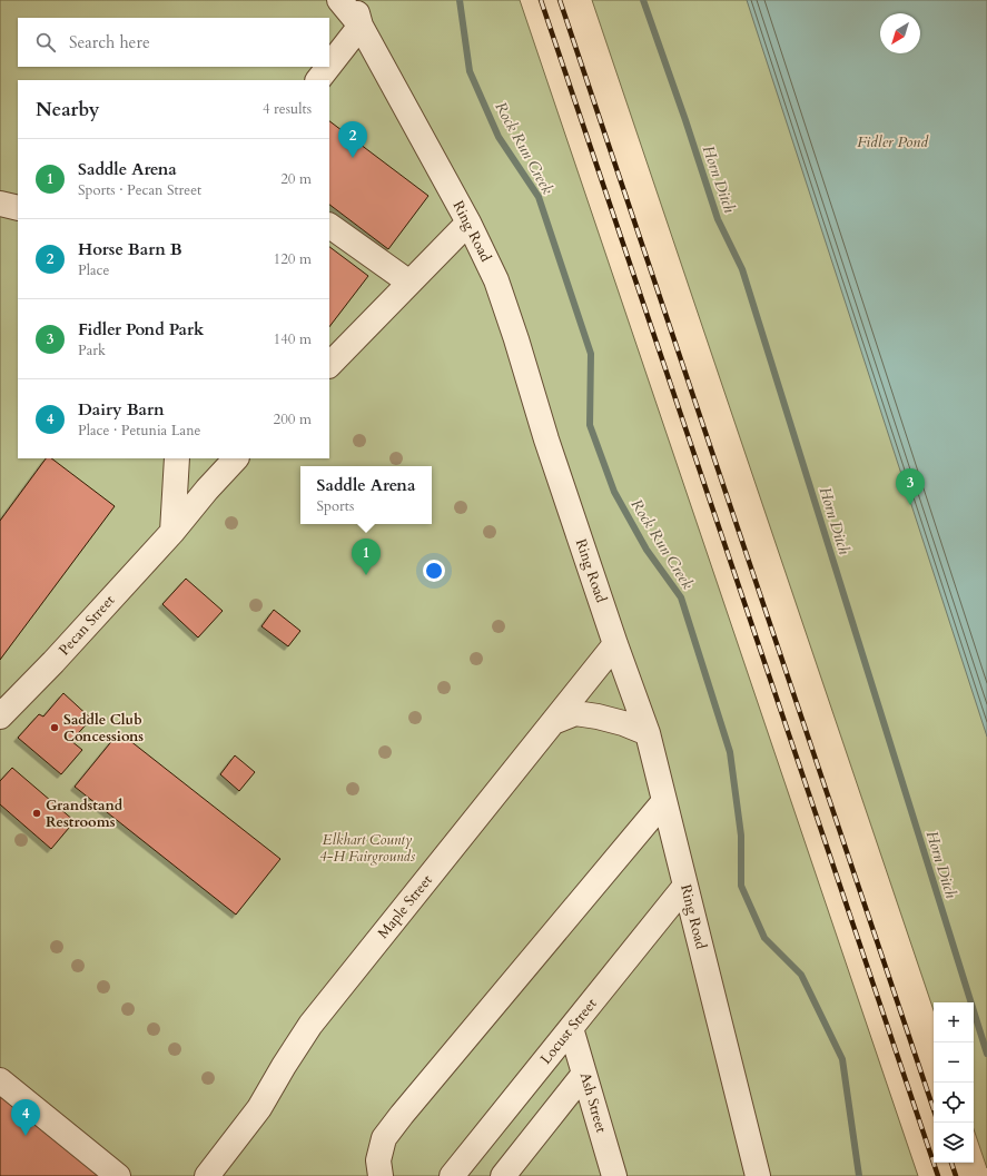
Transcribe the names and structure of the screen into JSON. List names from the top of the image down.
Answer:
{
  "streets": {
    "street": [
      "Ring Road",
      "Pecan Street",
      "Maple Street",
      "Locust Street",
      "Ash Street"
    ]
  },
  "crossings": [
    ["Ring Road", "Maple Street"],
    ["Ring Road", "Locust Street"],
    ["Locust Street", "Ash Street"]
  ],
  "water": ["Fidler Pond", "Rock Run Creek", "Horn Ditch"],
  "parks": ["Elkhart County 4-H Fairgrounds"],
  "places": ["Saddle Club Concessions", "Grandstand Restrooms"],
  "north": "bottom left",
  "page": {
    "search": "Search here",
    "heading": ["Nearby", "4 results"],
    "pins": [
      "2",
      "3",
      "1",
      "4"
    ],
    "list": [
      {
        "mark": "1",
        "name": "Saddle Arena",
        "note": "Sports · Pecan Street",
        "value": "20 m"
      },
      {
        "mark": "2",
        "name": "Horse Barn B",
        "note": "Place",
        "value": "120 m"
      },
      {
        "mark": "3",
        "name": "Fidler Pond Park",
        "note": "Park",
        "value": "140 m"
      },
      {
        "mark": "4",
        "name": "Dairy Barn",
        "note": "Place · Petunia Lane",
        "value": "200 m"
      }
    ],
    "popup": ["Saddle Arena", "Sports"],
    "map_buttons": ["+", "−"]
  }
}
